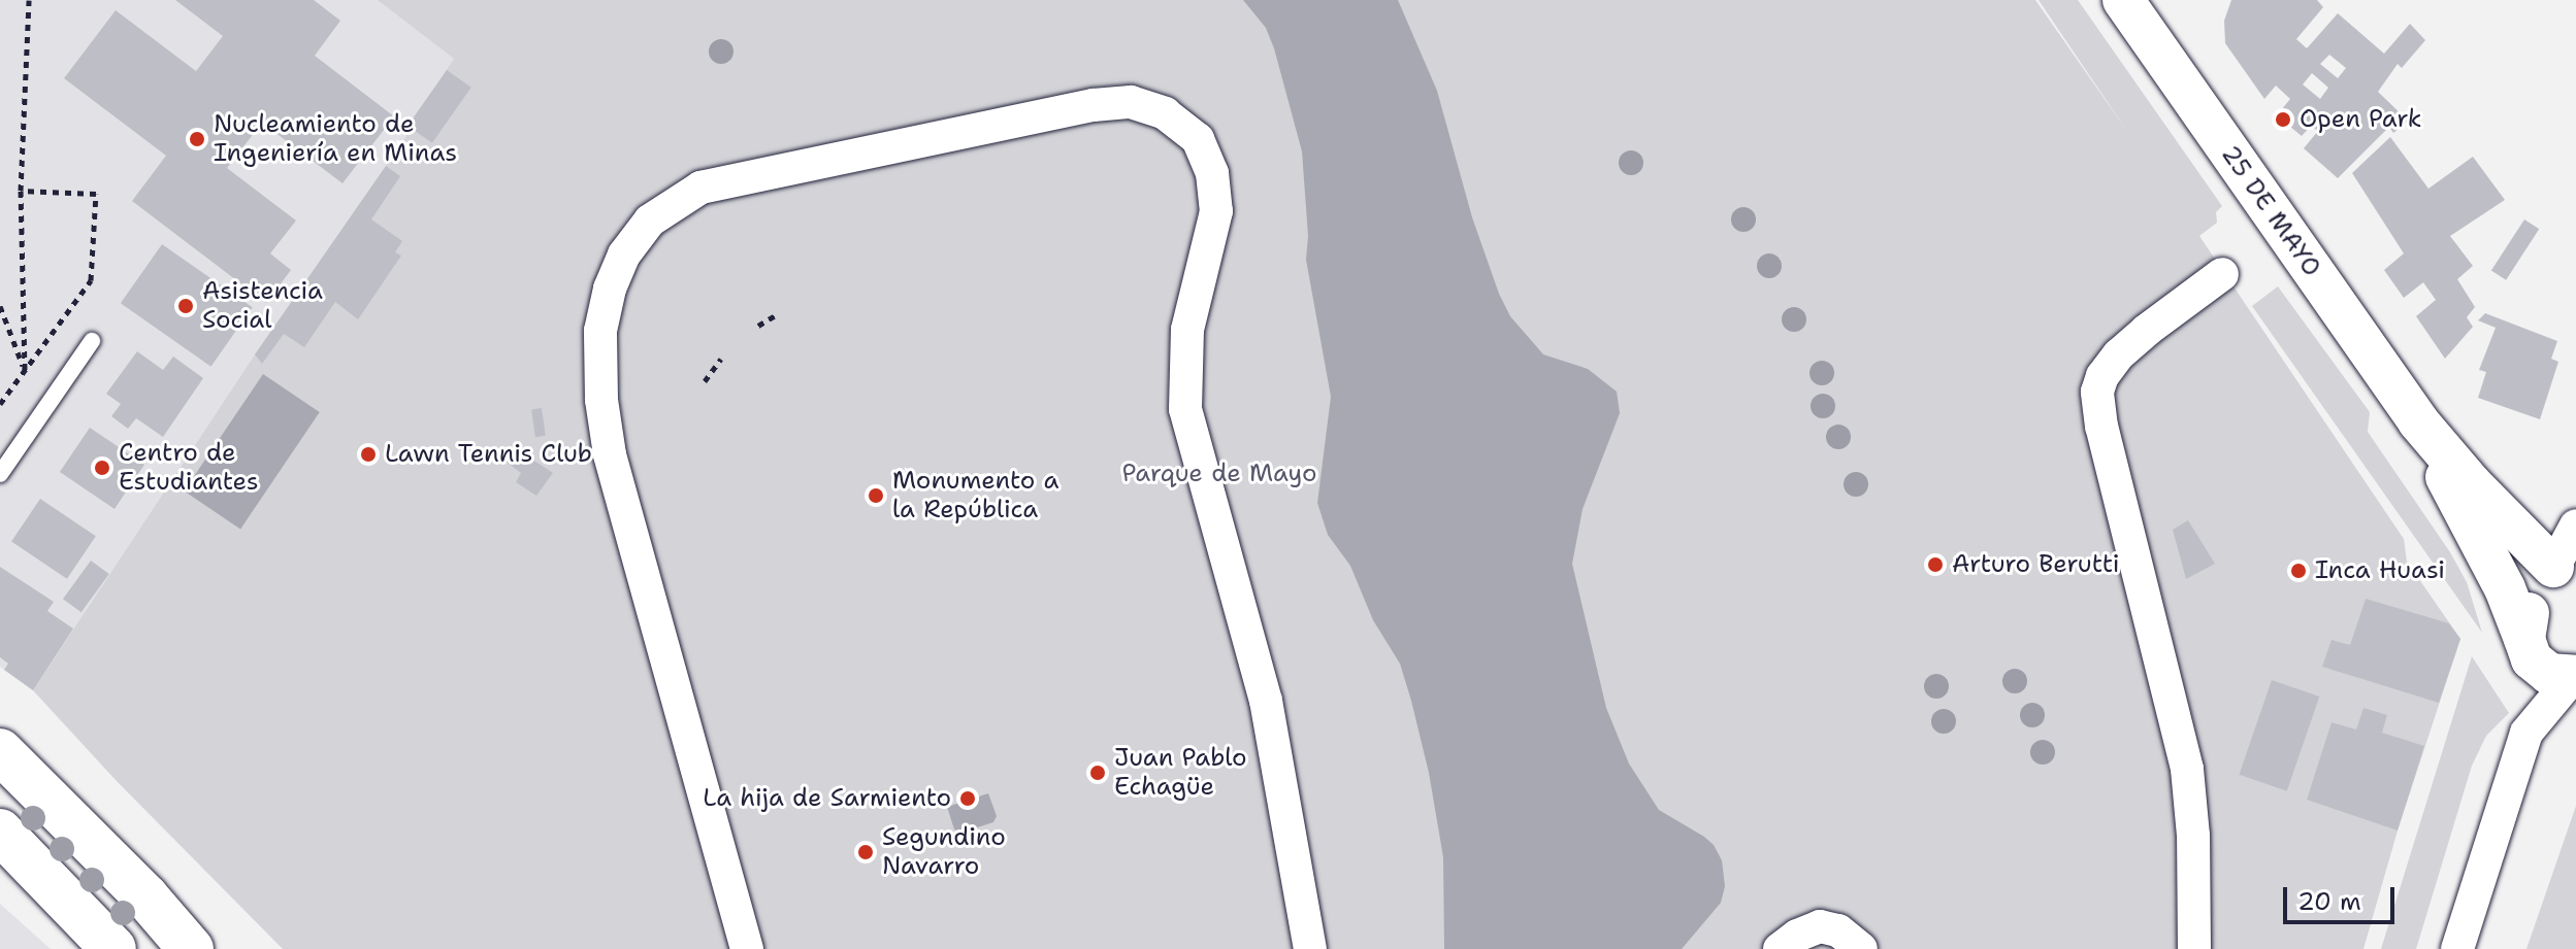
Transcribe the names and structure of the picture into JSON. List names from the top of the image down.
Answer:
{
  "streets": {
    "street": ["25 DE MAYO"]
  },
  "parks": ["Parque de Mayo"],
  "places": [
    "Open Park",
    "Nucleamiento de Ingeniería en Minas",
    "Asistencia Social",
    "Lawn Tennis Club",
    "Centro de Estudiantes",
    "Monumento a la República",
    "Arturo Berutti",
    "Inca Huasi",
    "Juan Pablo Echagüe",
    "La hija de Sarmiento",
    "Segundino Navarro"
  ],
  "scale_bar": "20 m"
}
